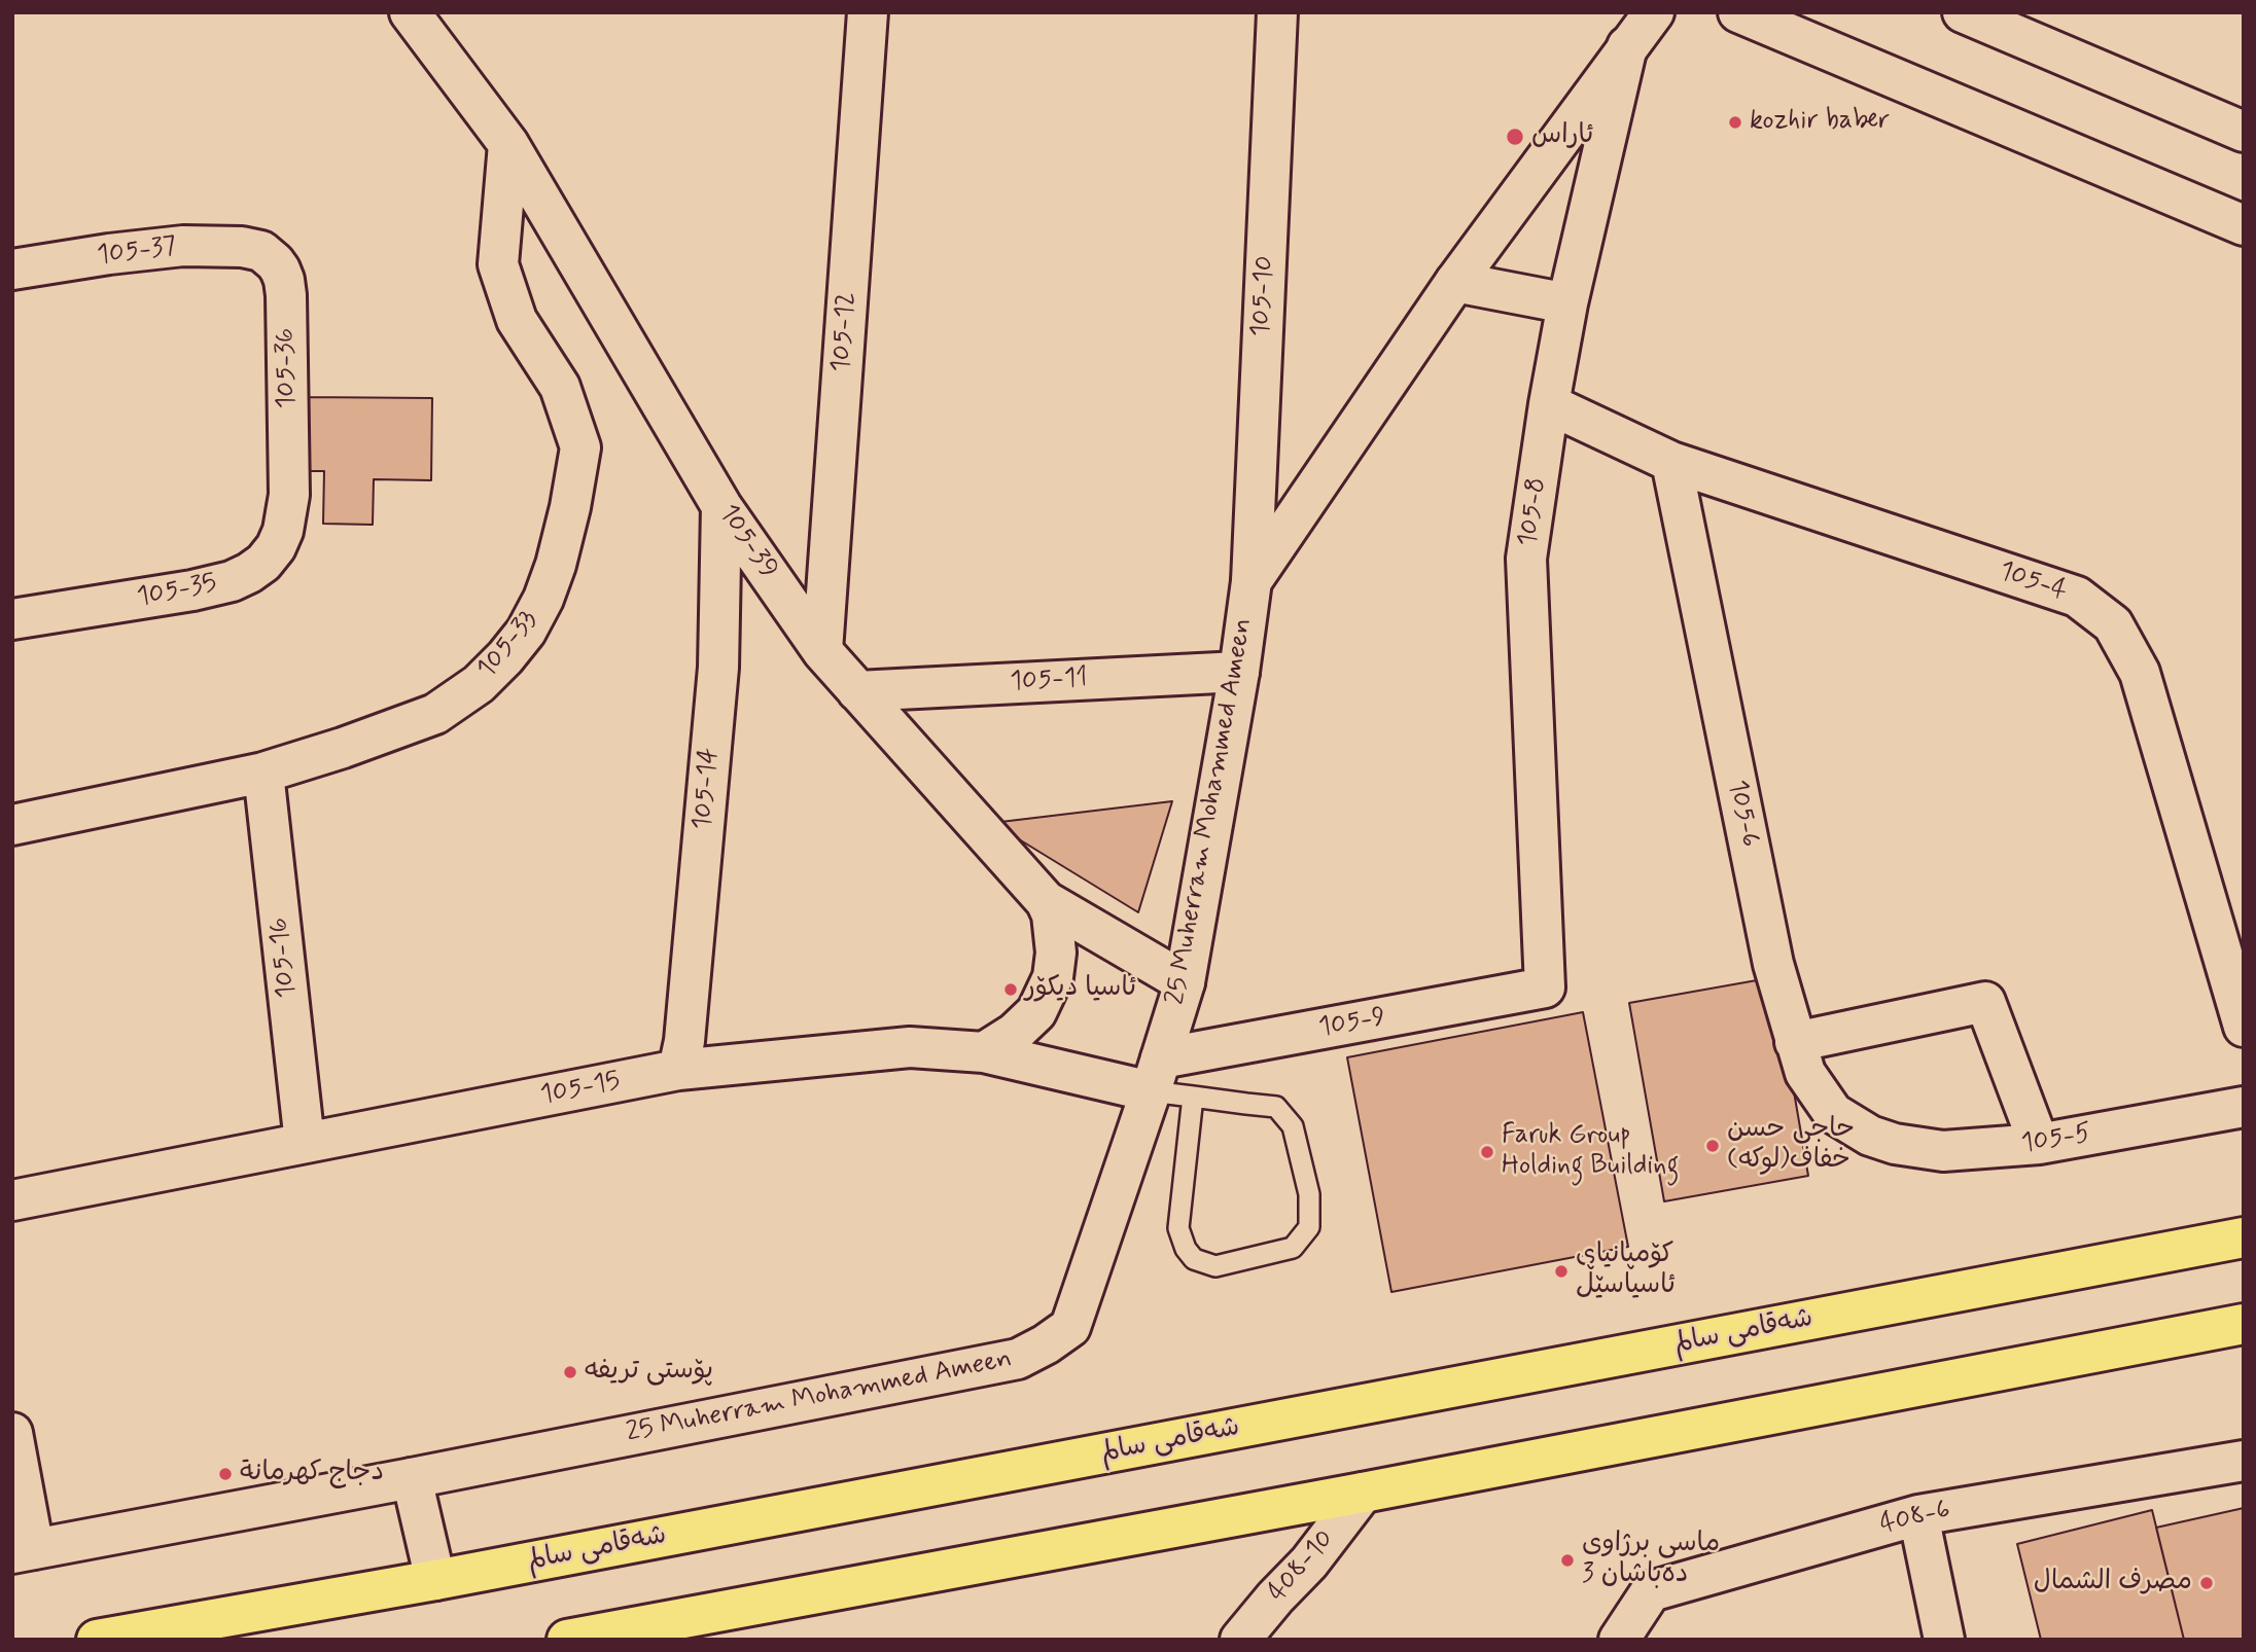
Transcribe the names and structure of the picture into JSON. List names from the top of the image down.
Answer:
{
  "streets": {
    "main road": ["شەقامی سالم"],
    "street": [
      "105-37",
      "105-10",
      "105-12",
      "105-36",
      "105-8",
      "105-39",
      "105-4",
      "105-35",
      "105-33",
      "105-11",
      "105-14",
      "25 Muherram Mohammed Ameen",
      "105-6",
      "105-16",
      "105-9",
      "105-15",
      "105-5",
      "408-6",
      "408-10"
    ]
  },
  "crossings": [
    ["105-37", "105-36"],
    ["105-10", "25 Muherram Mohammed Ameen"],
    ["105-12", "105-39"],
    ["105-36", "105-35"],
    ["105-8", "105-4"],
    ["105-8", "25 Muherram Mohammed Ameen"],
    ["105-8", "105-9"],
    ["105-39", "105-33"],
    ["105-39", "105-11"],
    ["105-39", "105-14"],
    ["105-39", "25 Muherram Mohammed Ameen"],
    ["105-4", "105-6"],
    ["105-33", "105-16"],
    ["105-11", "25 Muherram Mohammed Ameen"],
    ["105-14", "105-15"],
    ["25 Muherram Mohammed Ameen", "105-9"],
    ["25 Muherram Mohammed Ameen", "105-15"],
    ["105-6", "105-5"],
    ["105-16", "105-15"],
    ["105-9", "105-15"]
  ],
  "places": [
    "kozhir baber",
    "ئاراس",
    "ئاسیا دیكۆر",
    "حاجی حسن (لوکه)خفاف",
    "Faruk Group Holding Building",
    "کۆمپانیای ئاسیاسێڵ",
    "پۆستی تریفە",
    "دجاج كهرمانة",
    "ماسی برژاوی دەباشان 3",
    "مصرف الشمال"
  ]
}
